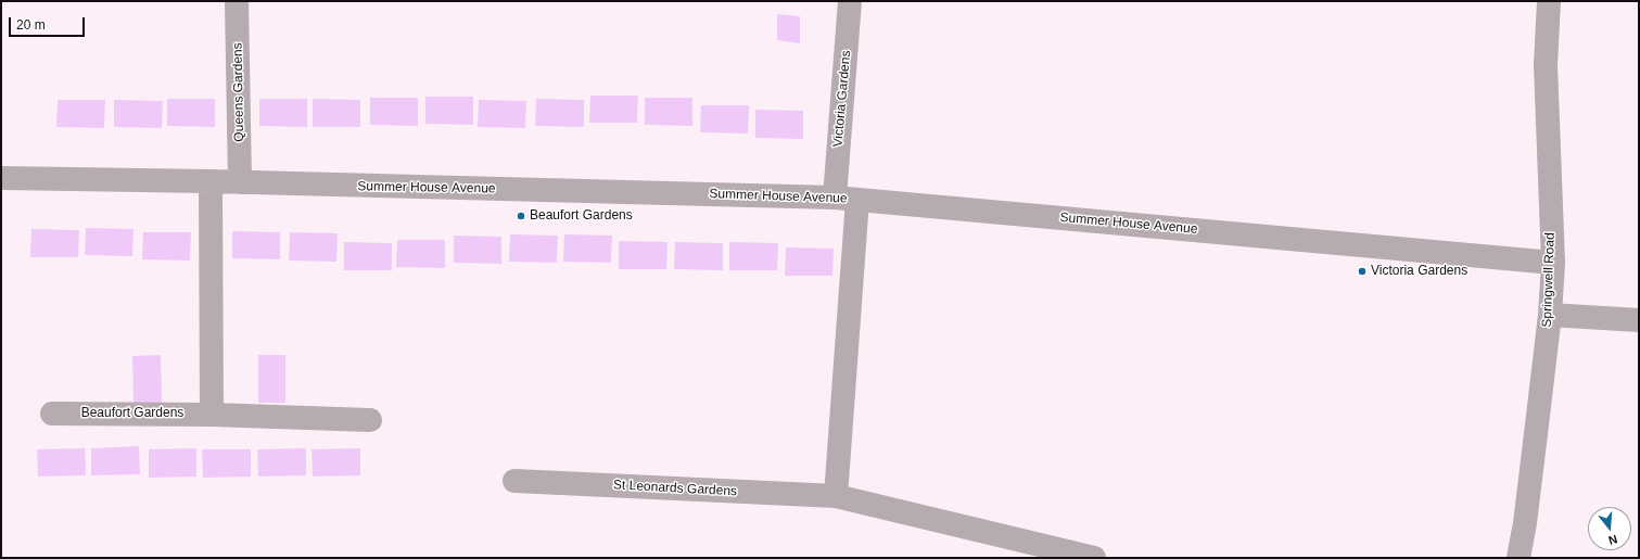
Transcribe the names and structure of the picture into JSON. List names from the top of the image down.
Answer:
{
  "streets": {
    "street": [
      "Queens Gardens",
      "Victoria Gardens",
      "Summer House Avenue",
      "Springwell Road",
      "Beaufort Gardens",
      "St Leonards Gardens"
    ]
  },
  "crossings": [
    ["Queens Gardens", "Summer House Avenue"],
    ["Victoria Gardens", "Summer House Avenue"],
    ["Summer House Avenue", "Springwell Road"]
  ],
  "places": ["Beaufort Gardens", "Victoria Gardens"],
  "scale_bar": "20 m",
  "north": "bottom"
}
